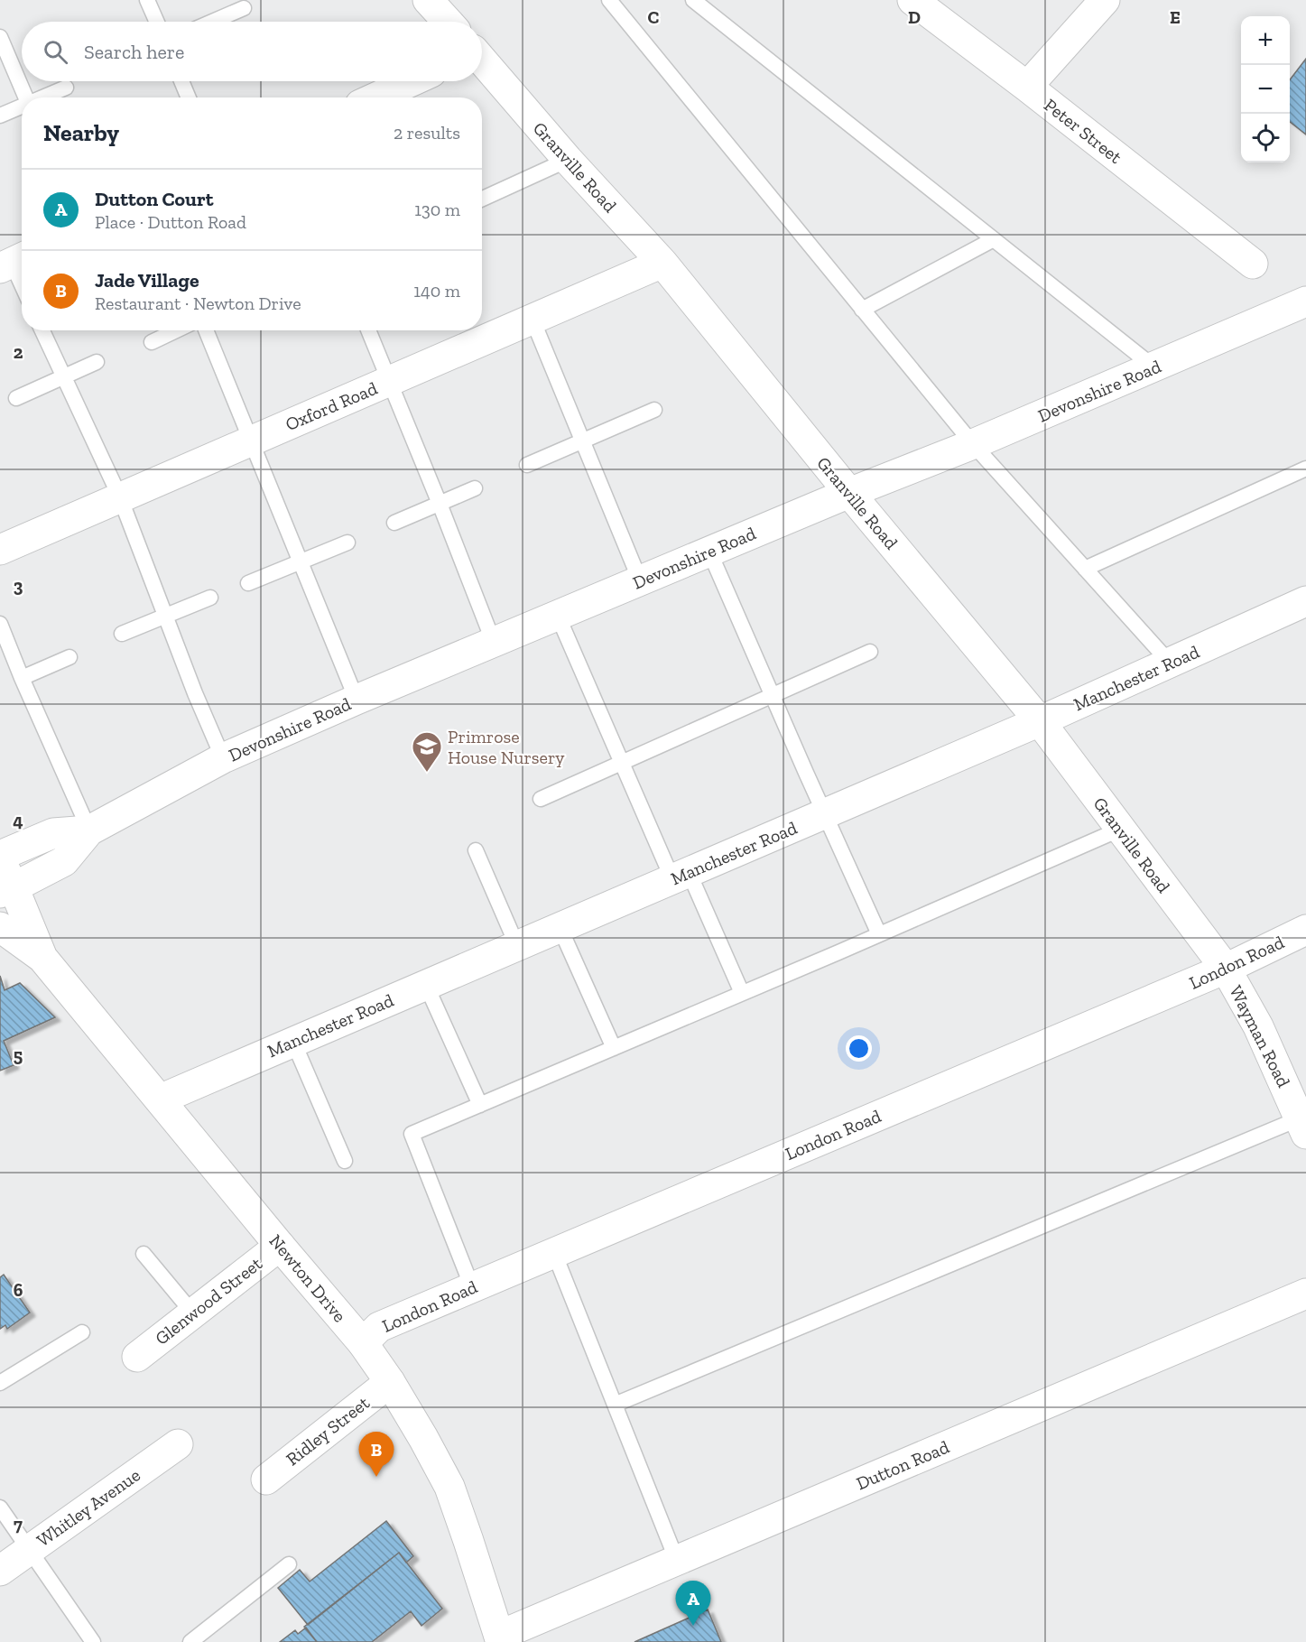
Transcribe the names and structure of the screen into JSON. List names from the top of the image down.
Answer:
{
  "streets": {
    "street": [
      "Peter Street",
      "Granville Road",
      "Devonshire Road",
      "Oxford Road",
      "Manchester Road",
      "London Road",
      "Wayman Road",
      "Newton Drive",
      "Glenwood Street",
      "Ridley Street",
      "Dutton Road",
      "Whitley Avenue"
    ]
  },
  "crossings": [
    ["Granville Road", "Devonshire Road"],
    ["Granville Road", "Oxford Road"],
    ["Granville Road", "Manchester Road"],
    ["Granville Road", "London Road"],
    ["Granville Road", "Wayman Road"],
    ["Devonshire Road", "Newton Drive"],
    ["Manchester Road", "Newton Drive"],
    ["London Road", "Wayman Road"],
    ["London Road", "Newton Drive"],
    ["Newton Drive", "Glenwood Street"],
    ["Newton Drive", "Ridley Street"],
    ["Newton Drive", "Dutton Road"]
  ],
  "places": {
    "school or university": ["Primrose House Nursery"]
  },
  "page": {
    "map_buttons": ["+", "−"],
    "search": "Search here",
    "heading": ["Nearby", "2 results"],
    "list": [
      {
        "mark": "A",
        "name": "Dutton Court",
        "note": "Place · Dutton Road",
        "value": "130 m"
      },
      {
        "mark": "B",
        "name": "Jade Village",
        "note": "Restaurant · Newton Drive",
        "value": "140 m"
      }
    ],
    "pins": ["B", "A"]
  },
  "grid": {
    "columns": ["C", "D", "E"],
    "rows": [
      "2",
      "3",
      "4",
      "5",
      "6",
      "7"
    ]
  }
}
